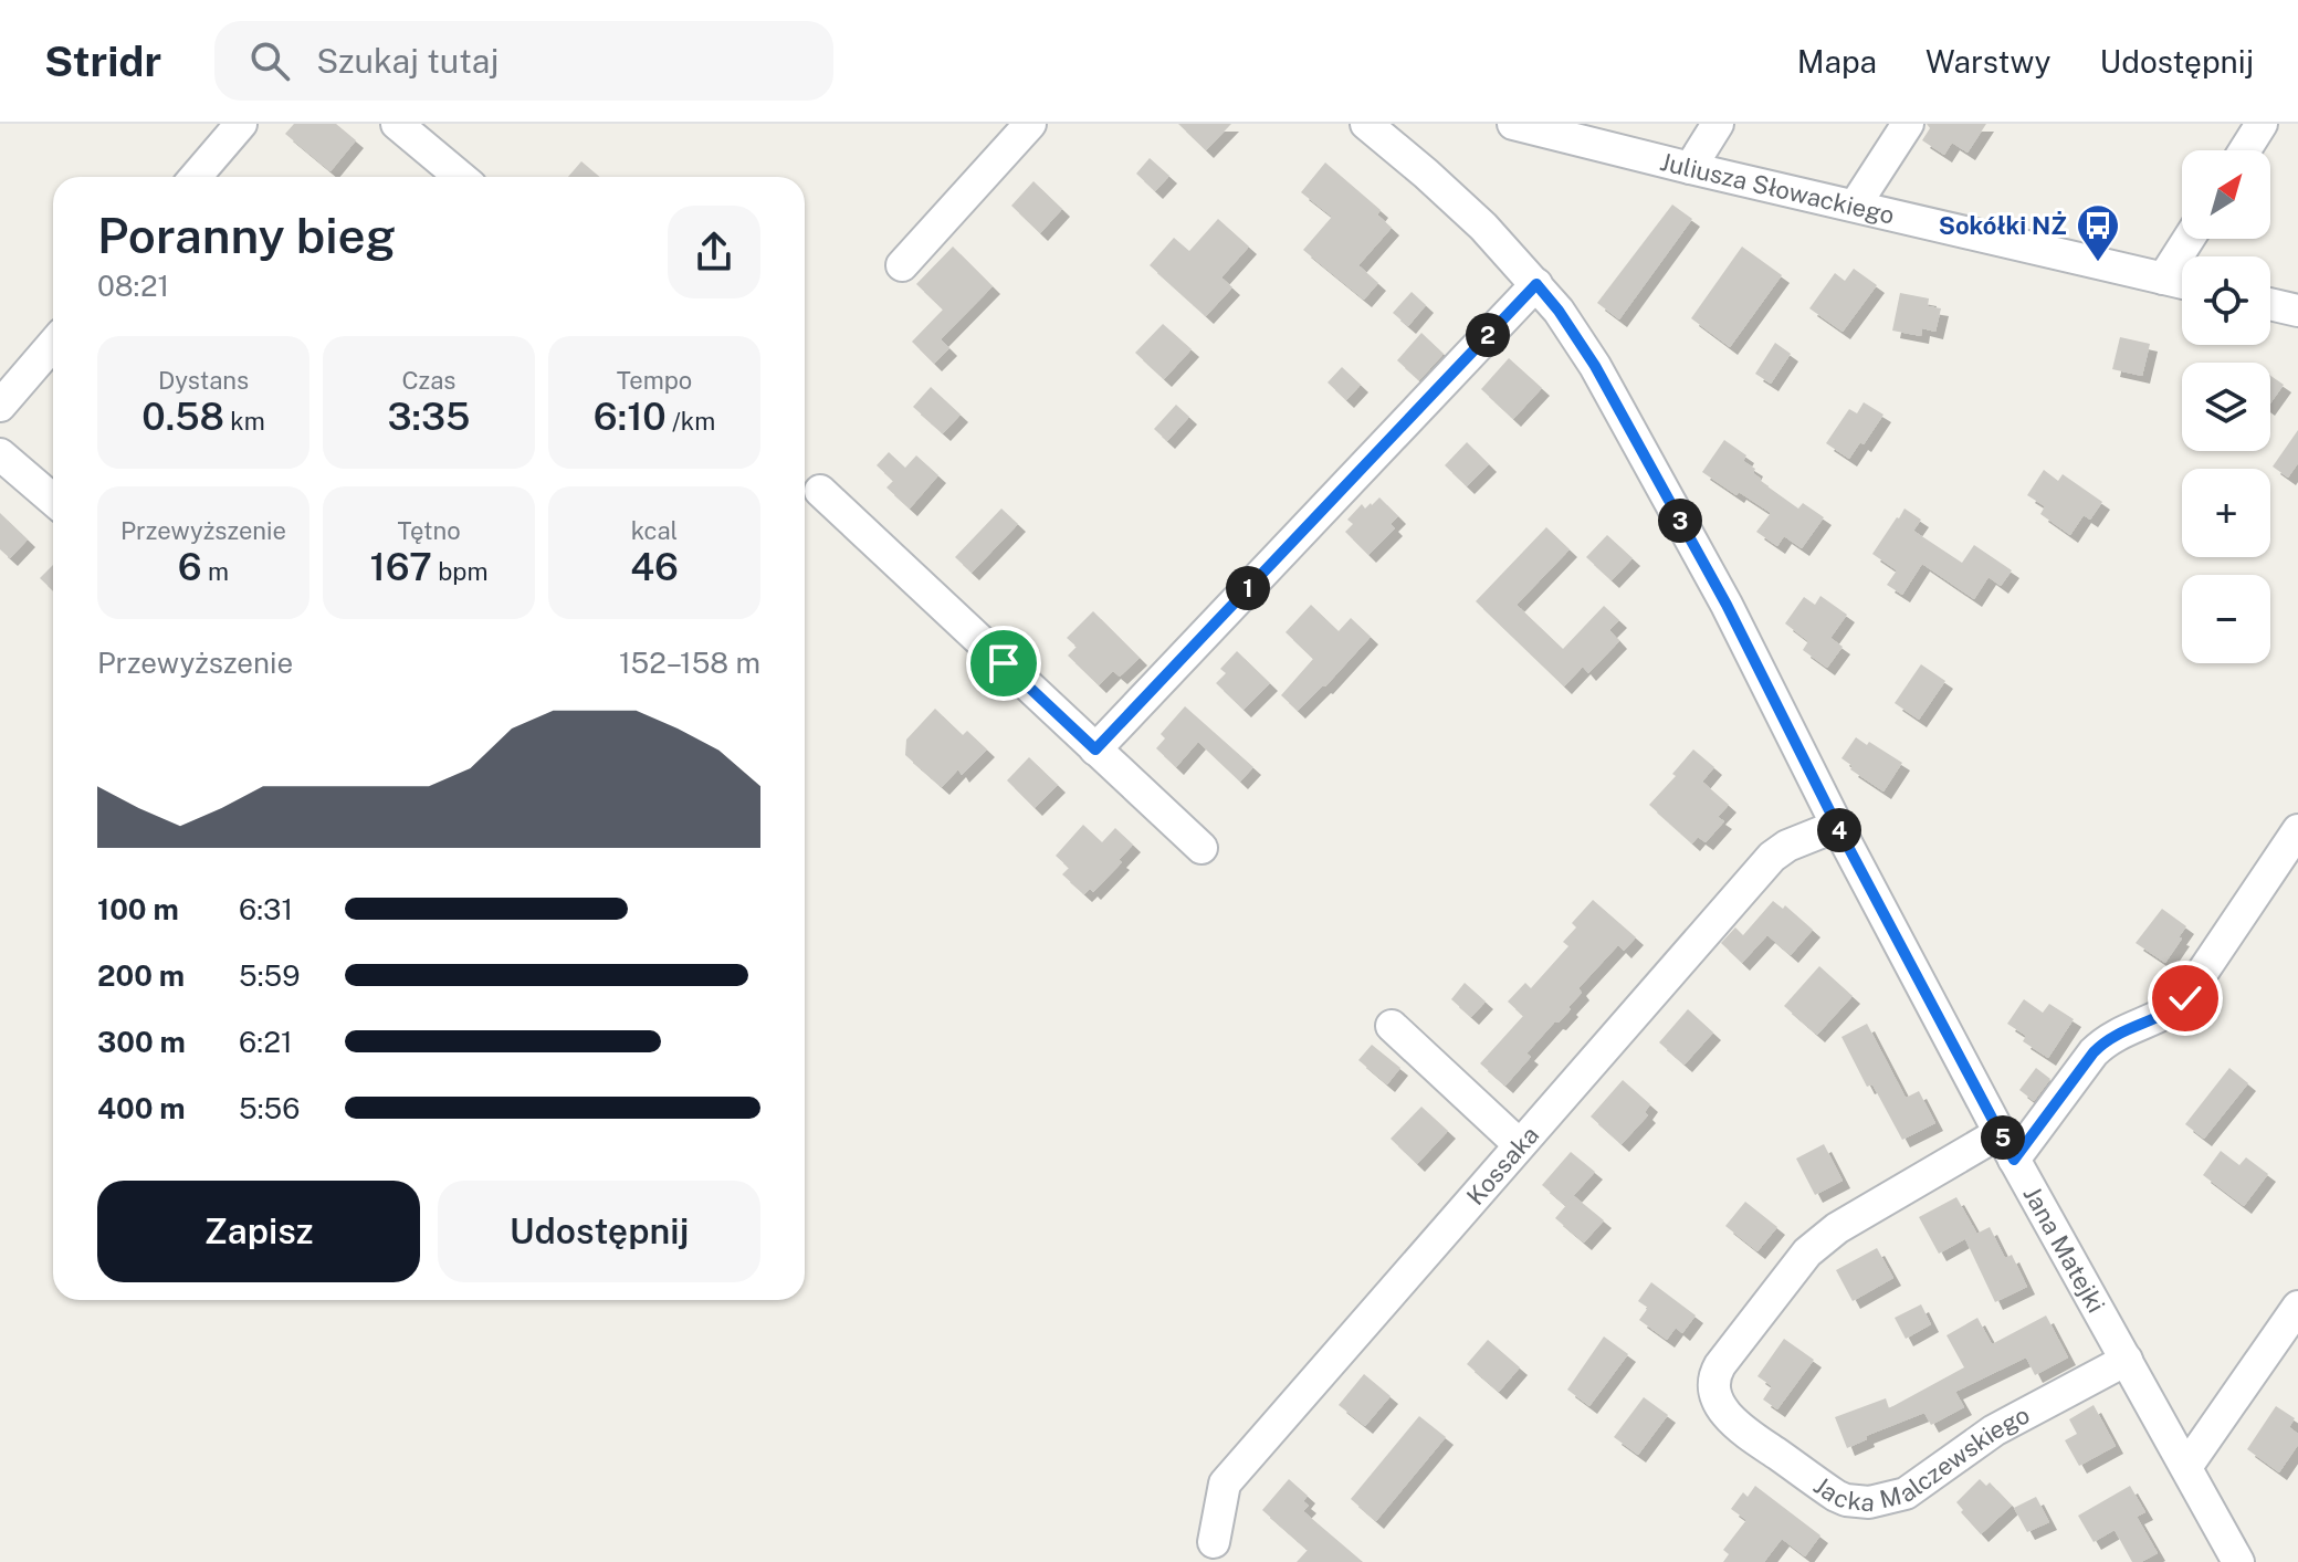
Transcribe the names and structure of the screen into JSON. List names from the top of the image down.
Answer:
{
  "streets": {
    "street": [
      "Juliusza Słowackiego",
      "Kossaka",
      "Jana Matejki",
      "Jacka Malczewskiego"
    ]
  },
  "crossings": [
    ["Kossaka", "Jana Matejki"],
    ["Jana Matejki", "Jacka Malczewskiego"]
  ],
  "places": {
    "bus stop": ["Sokółki NŻ"]
  },
  "north": "top right",
  "page": {
    "header": "Stridr",
    "search": "Szukaj tutaj",
    "nav": ["Mapa", "Warstwy", "Udostępnij"],
    "map_buttons": ["+", "−"],
    "heading": ["Poranny bieg", "08:21"],
    "pins": [
      "2",
      "3",
      "1",
      "4",
      "5"
    ],
    "stats": [
      ["Dystans", "0.58 km"],
      ["Czas", "3:35"],
      ["Tempo", "6:10 /km"],
      ["Przewyższenie", "6 m"],
      ["Tętno", "167 bpm"],
      ["kcal", "46"]
    ],
    "chart": ["Przewyższenie", "152–158 m"],
    "list": [
      {
        "name": "100 m",
        "note": "6:31"
      },
      {
        "name": "200 m",
        "note": "5:59"
      },
      {
        "name": "300 m",
        "note": "6:21"
      },
      {
        "name": "400 m",
        "note": "5:56"
      }
    ],
    "buttons": ["Zapisz", "Udostępnij"]
  }
}
